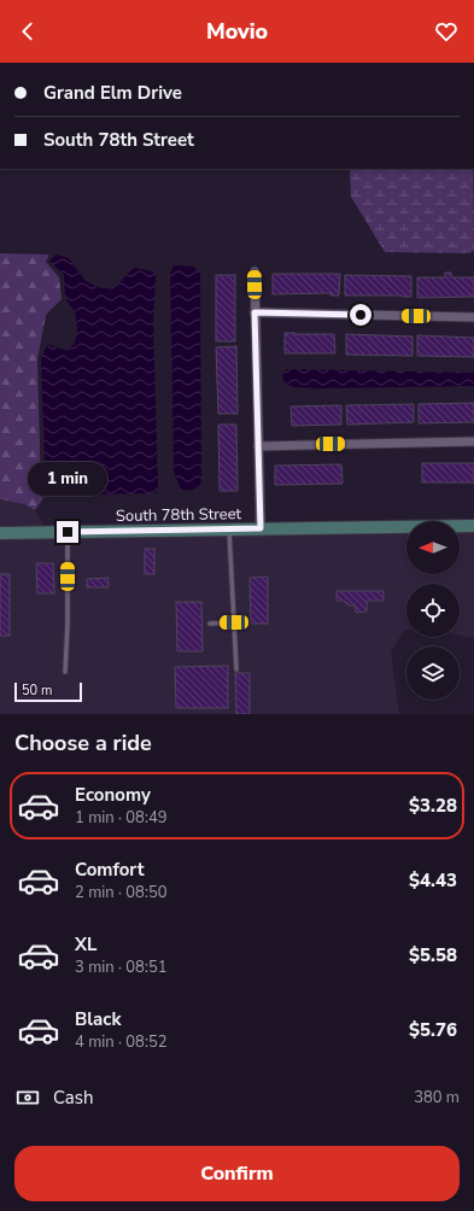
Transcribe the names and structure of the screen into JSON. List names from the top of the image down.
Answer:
{
  "streets": {
    "street": ["South 78th Street"]
  },
  "scale_bar": "50 m",
  "north": "left",
  "page": {
    "header": "Movio",
    "banner": ["Grand Elm Drive", "South 78th Street"],
    "bubble": "1 min",
    "scale": "50 m",
    "heading": "Choose a ride",
    "list": [
      {
        "name": "Economy",
        "note": "1 min · 08:49",
        "value": "$3.28"
      },
      {
        "name": "Comfort",
        "note": "2 min · 08:50",
        "value": "$4.43"
      },
      {
        "name": "XL",
        "note": "3 min · 08:51",
        "value": "$5.58"
      },
      {
        "name": "Black",
        "note": "4 min · 08:52",
        "value": "$5.76"
      }
    ],
    "pay": ["Cash", "380 m"],
    "buttons": "Confirm"
  }
}
